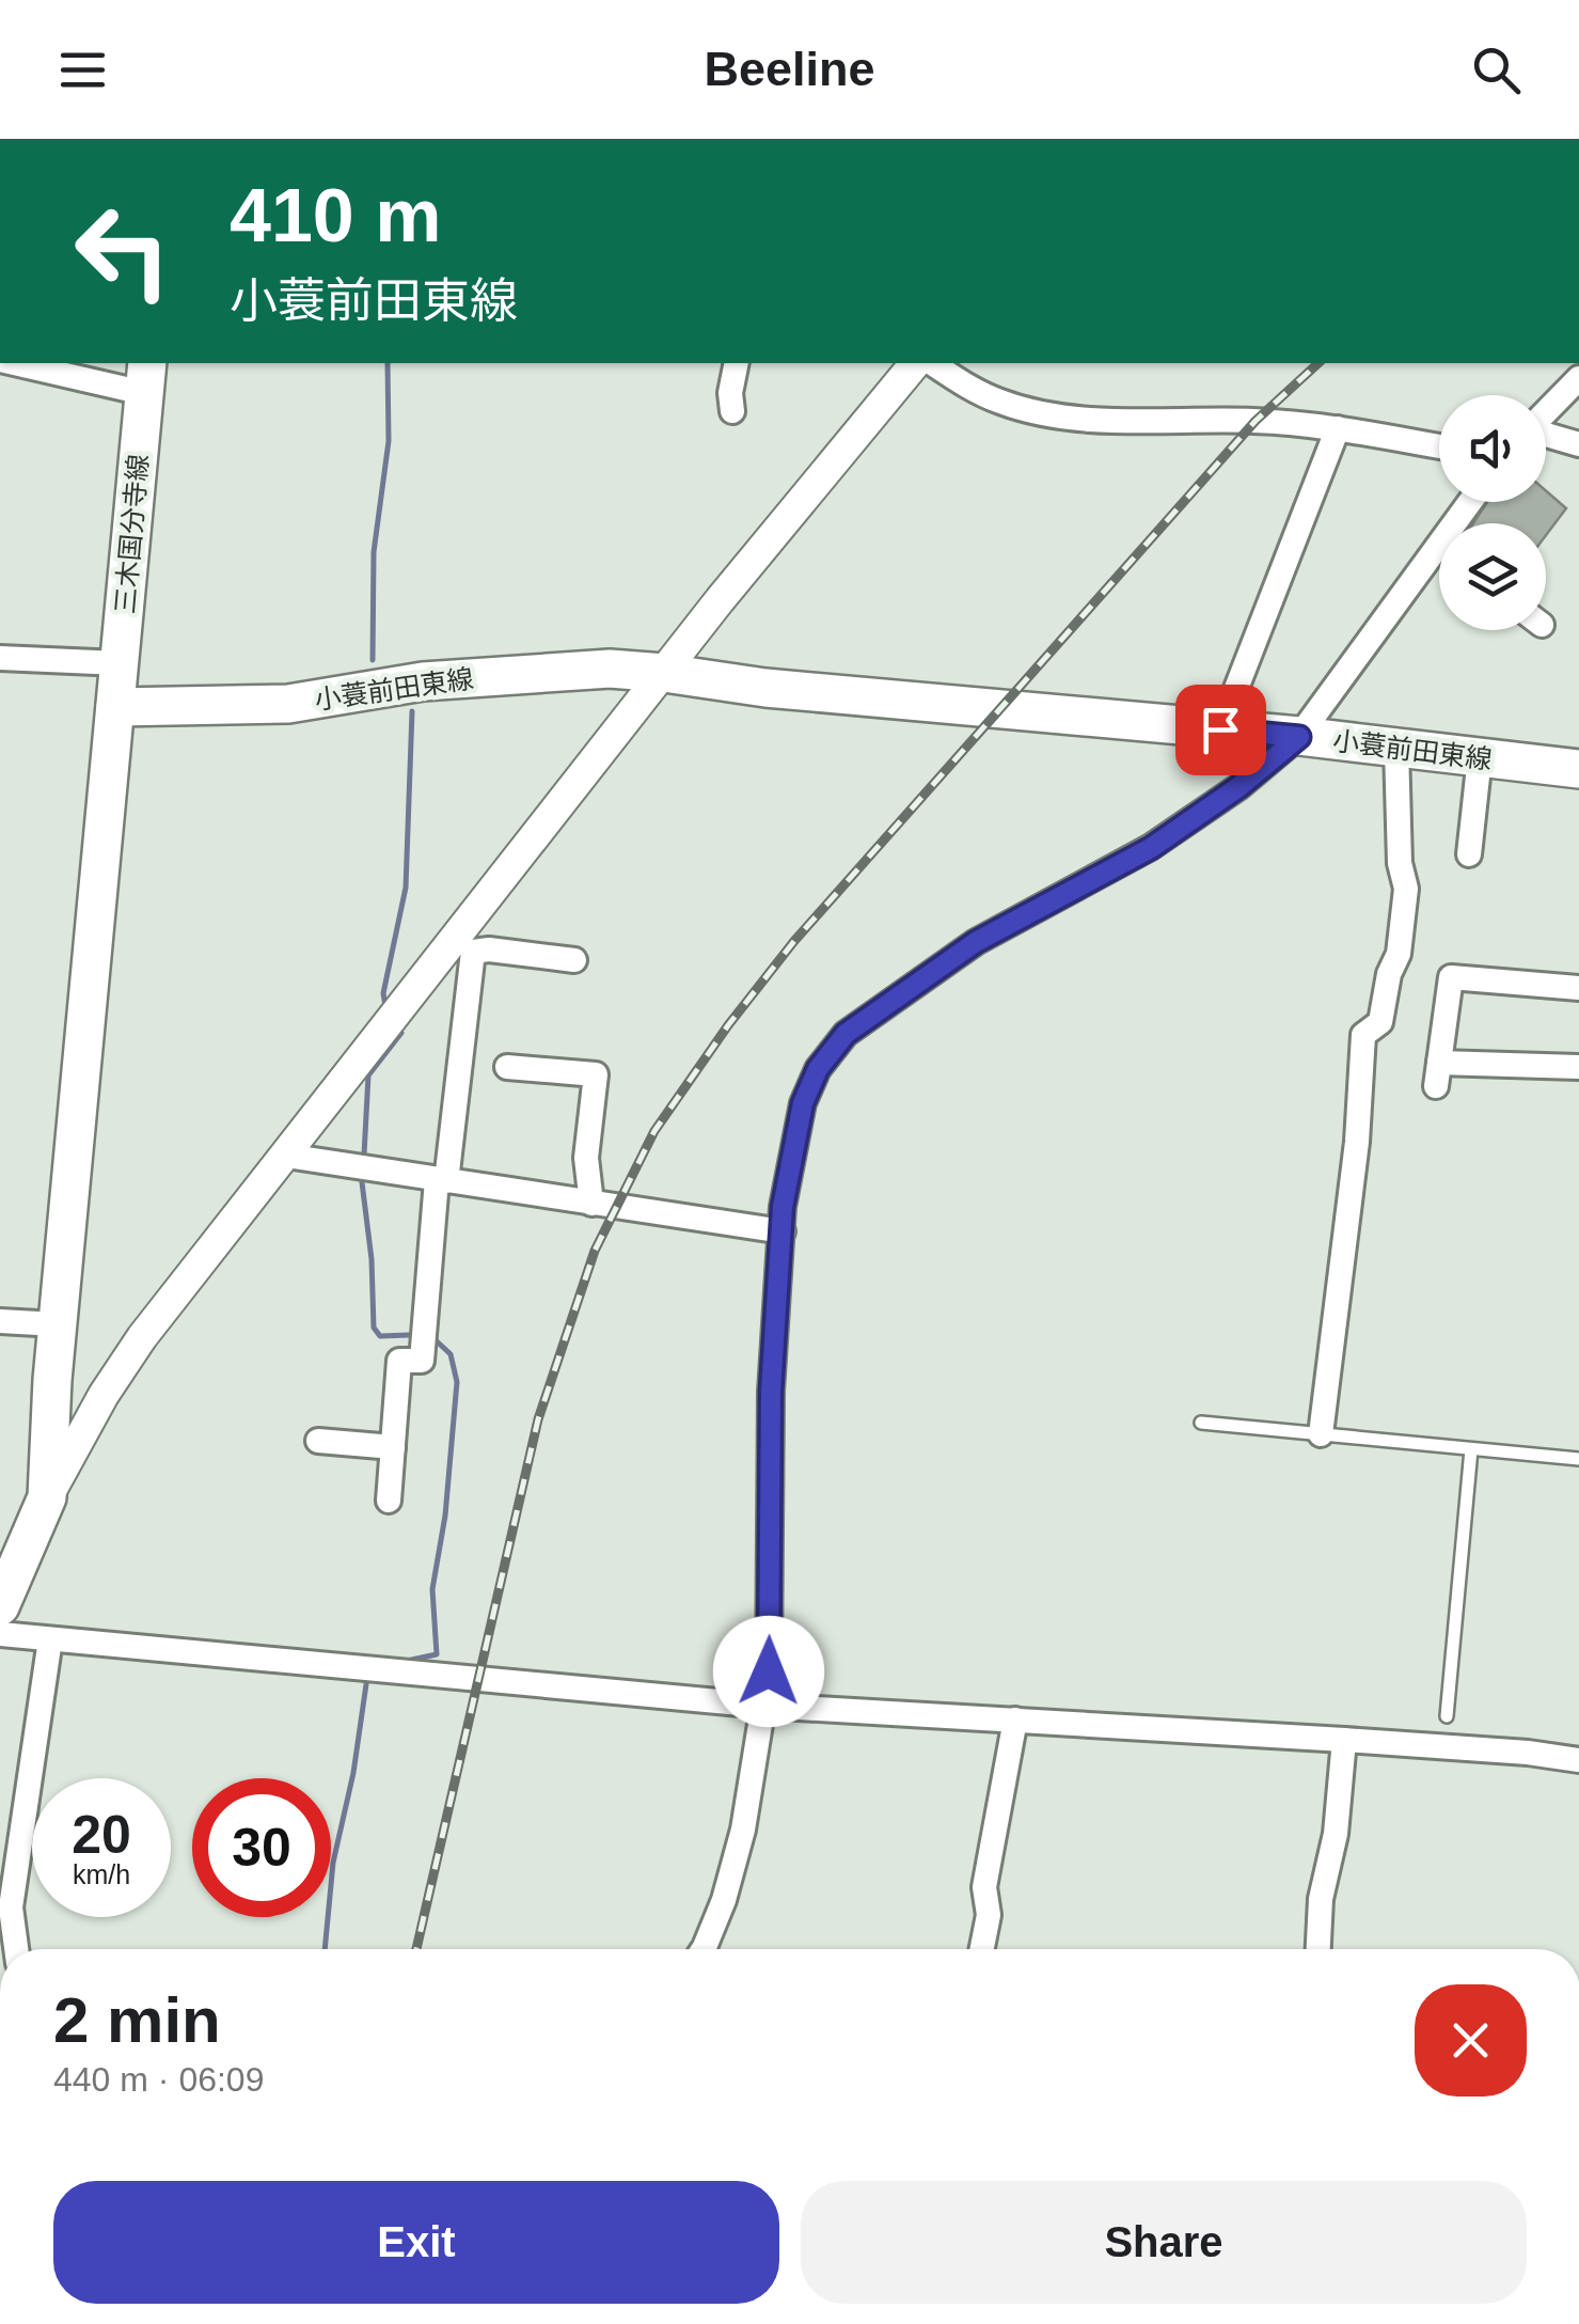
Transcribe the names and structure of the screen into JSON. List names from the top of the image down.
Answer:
{
  "streets": {
    "main road": ["三木国分寺線", "小蓑前田東線"]
  },
  "crossings": [
    ["三木国分寺線", "小蓑前田東線"]
  ],
  "page": {
    "header": "Beeline",
    "turn": ["410 m", "小蓑前田東線"],
    "speed": "20 km/h",
    "limit": "30",
    "heading": ["2 min", "440 m · 06:09"],
    "buttons": ["Exit", "Share"]
  }
}
